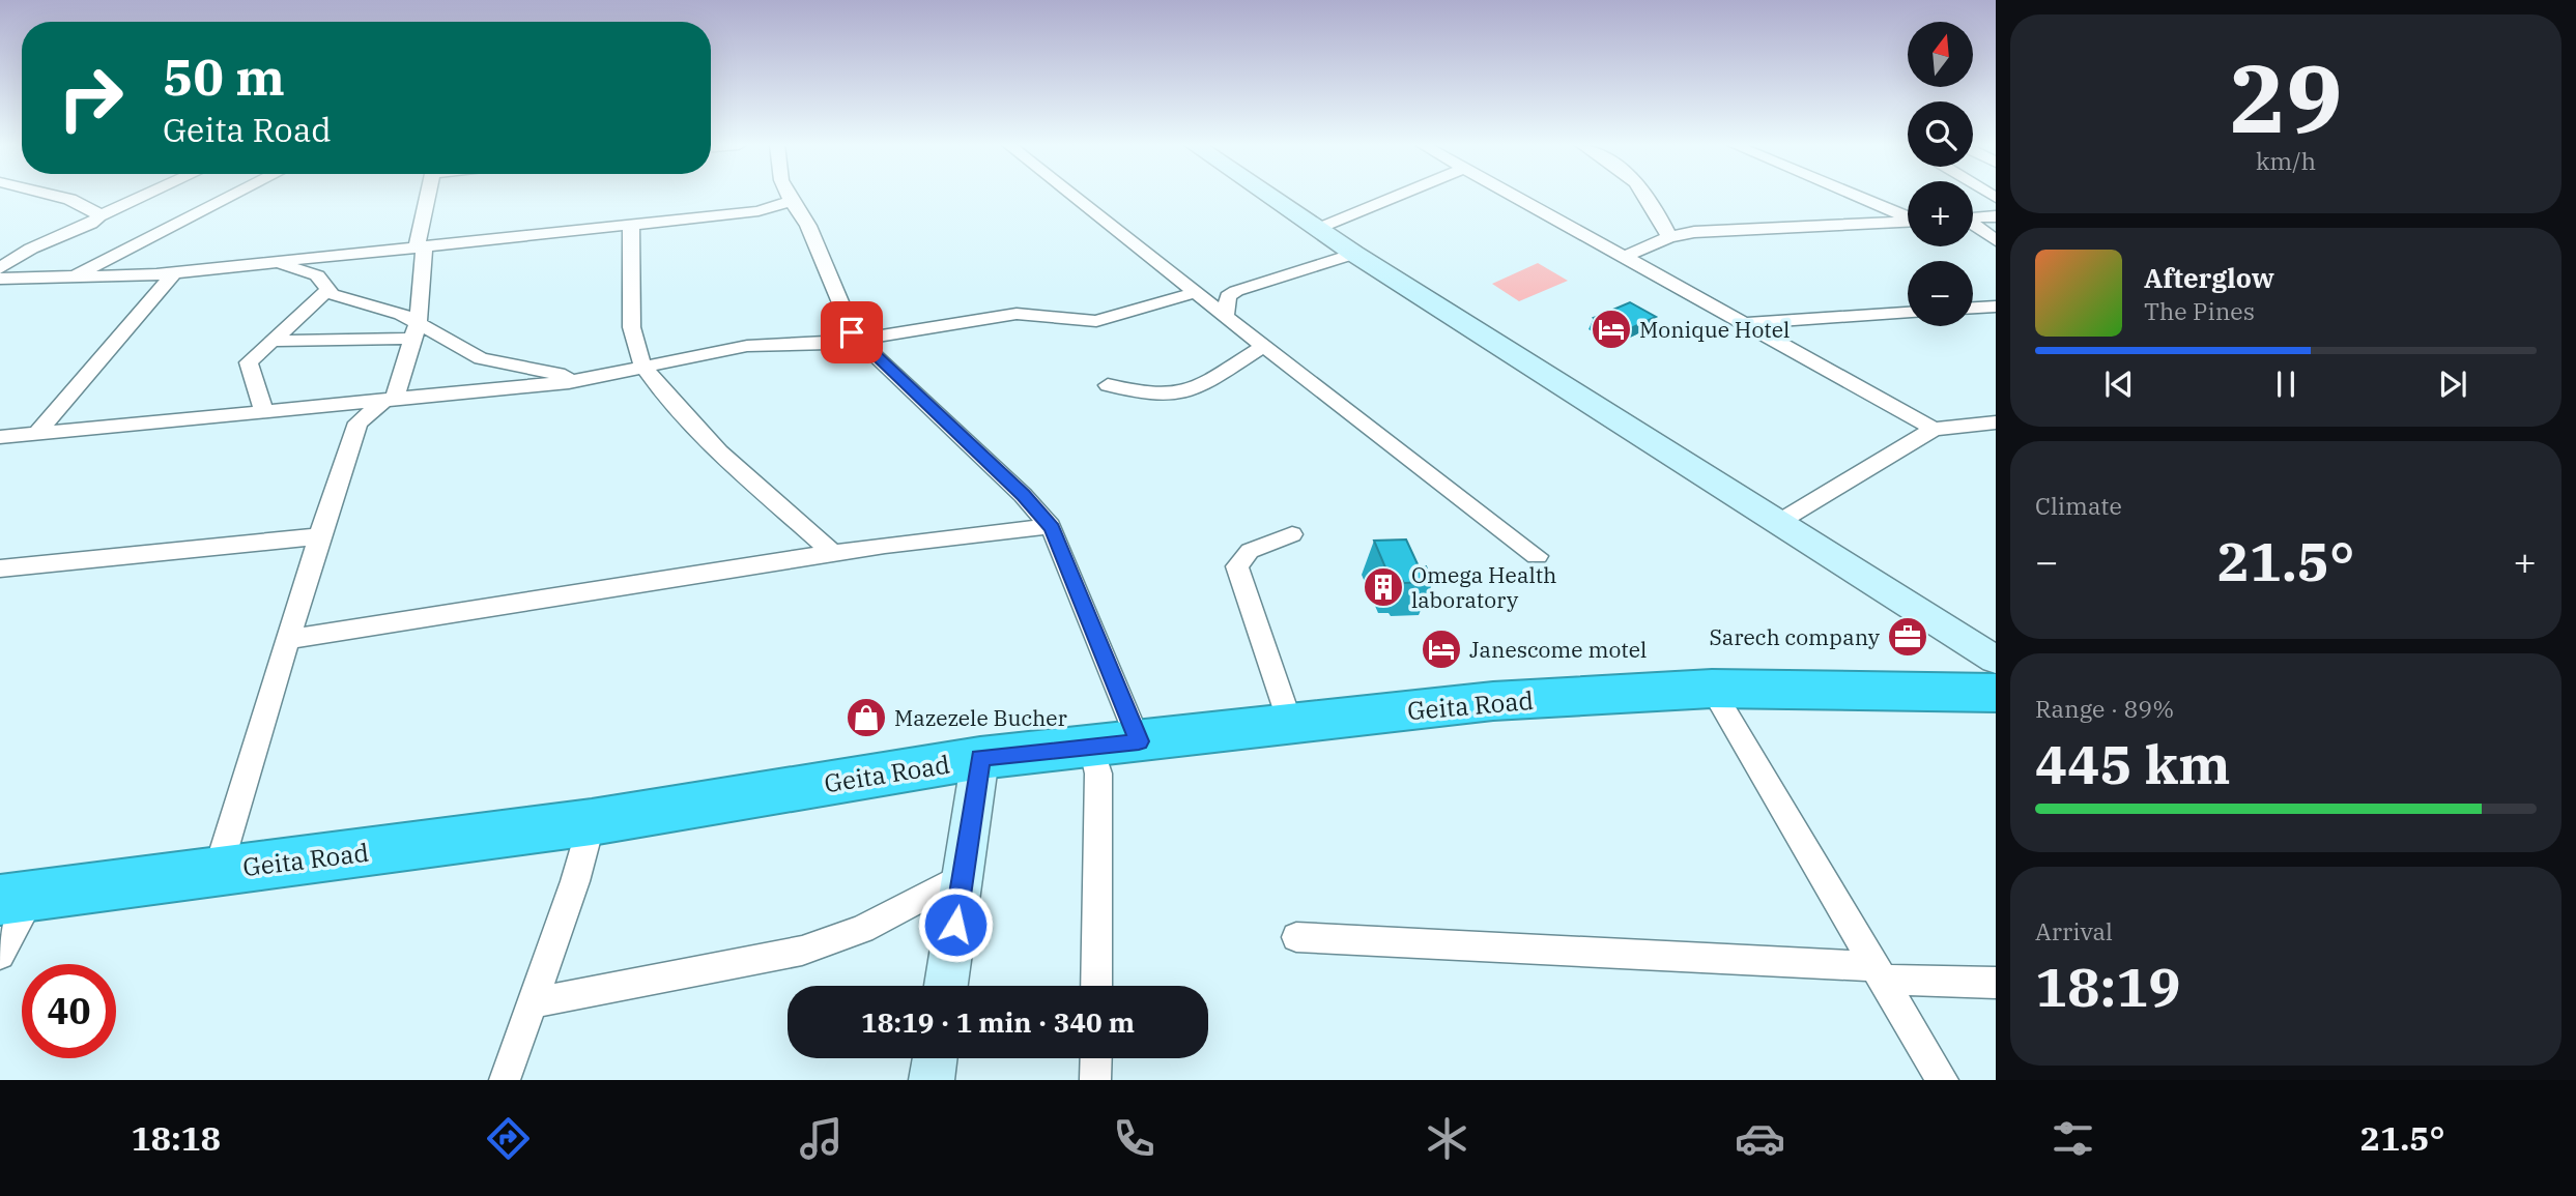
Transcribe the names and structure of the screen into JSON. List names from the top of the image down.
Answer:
{
  "streets": {
    "highway": ["Geita Road"]
  },
  "places": {
    "hotel": ["Monique Hotel", "Janescome motel"],
    "building": ["Omega Health laboratory"],
    "office": ["Sarech company"],
    "shop": ["Mazezele Bucher"]
  },
  "north": "top",
  "page": {
    "tile": [
      ["29", "km/h"],
      "Climate",
      ["Range · 89%", "445 km"],
      ["Arrival", "18:19"]
    ],
    "map_buttons": ["+", "−"],
    "turn": ["50 m", "Geita Road"],
    "song": ["Afterglow", "The Pines"],
    "heat": ["−", "21.5°", "+"],
    "limit": "40",
    "trip": "18:19 · 1 min · 340 m",
    "tabs": ["18:18", "21.5°"]
  }
}
